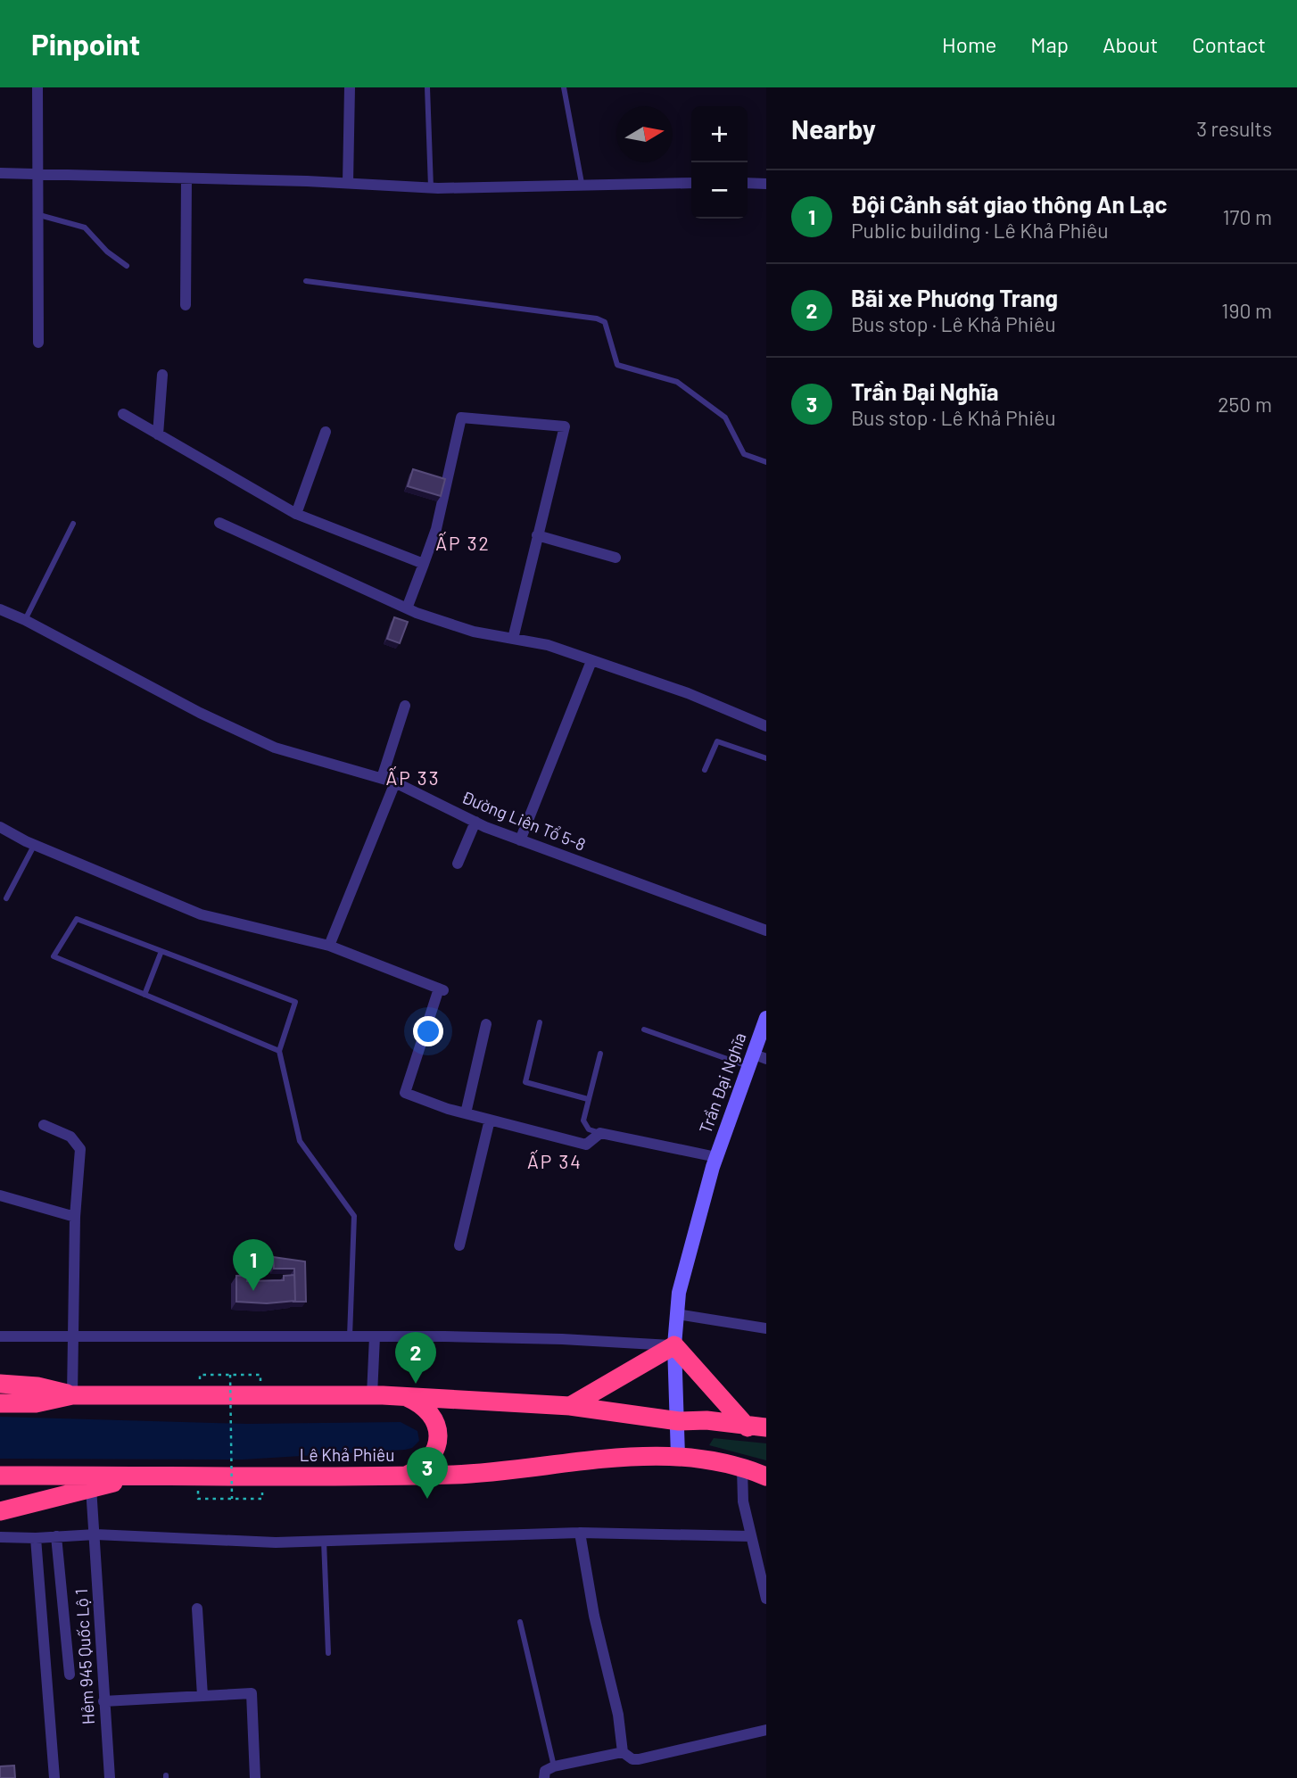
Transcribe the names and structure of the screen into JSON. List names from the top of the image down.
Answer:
{
  "streets": {
    "highway": ["Lê Khả Phiêu"],
    "main road": ["Trần Đại Nghĩa"],
    "street": ["Đường Liên Tổ 5-8", "Hẻm 945 Quốc Lộ 1"]
  },
  "crossings": [
    ["Trần Đại Nghĩa", "Lê Khả Phiêu"]
  ],
  "districts": ["ẤP 32", "ẤP 33", "ẤP 34"],
  "north": "right",
  "page": {
    "header": "Pinpoint",
    "nav": [
      "Home",
      "Map",
      "About",
      "Contact"
    ],
    "heading": ["Nearby", "3 results"],
    "map_buttons": ["+", "−"],
    "list": [
      {
        "mark": "1",
        "name": "Đội Cảnh sát giao thông An Lạc",
        "note": "Public building · Lê Khả Phiêu",
        "value": "170 m"
      },
      {
        "mark": "2",
        "name": "Bãi xe Phương Trang",
        "note": "Bus stop · Lê Khả Phiêu",
        "value": "190 m"
      },
      {
        "mark": "3",
        "name": "Trần Đại Nghĩa",
        "note": "Bus stop · Lê Khả Phiêu",
        "value": "250 m"
      }
    ],
    "pins": ["1", "2", "3"]
  }
}
